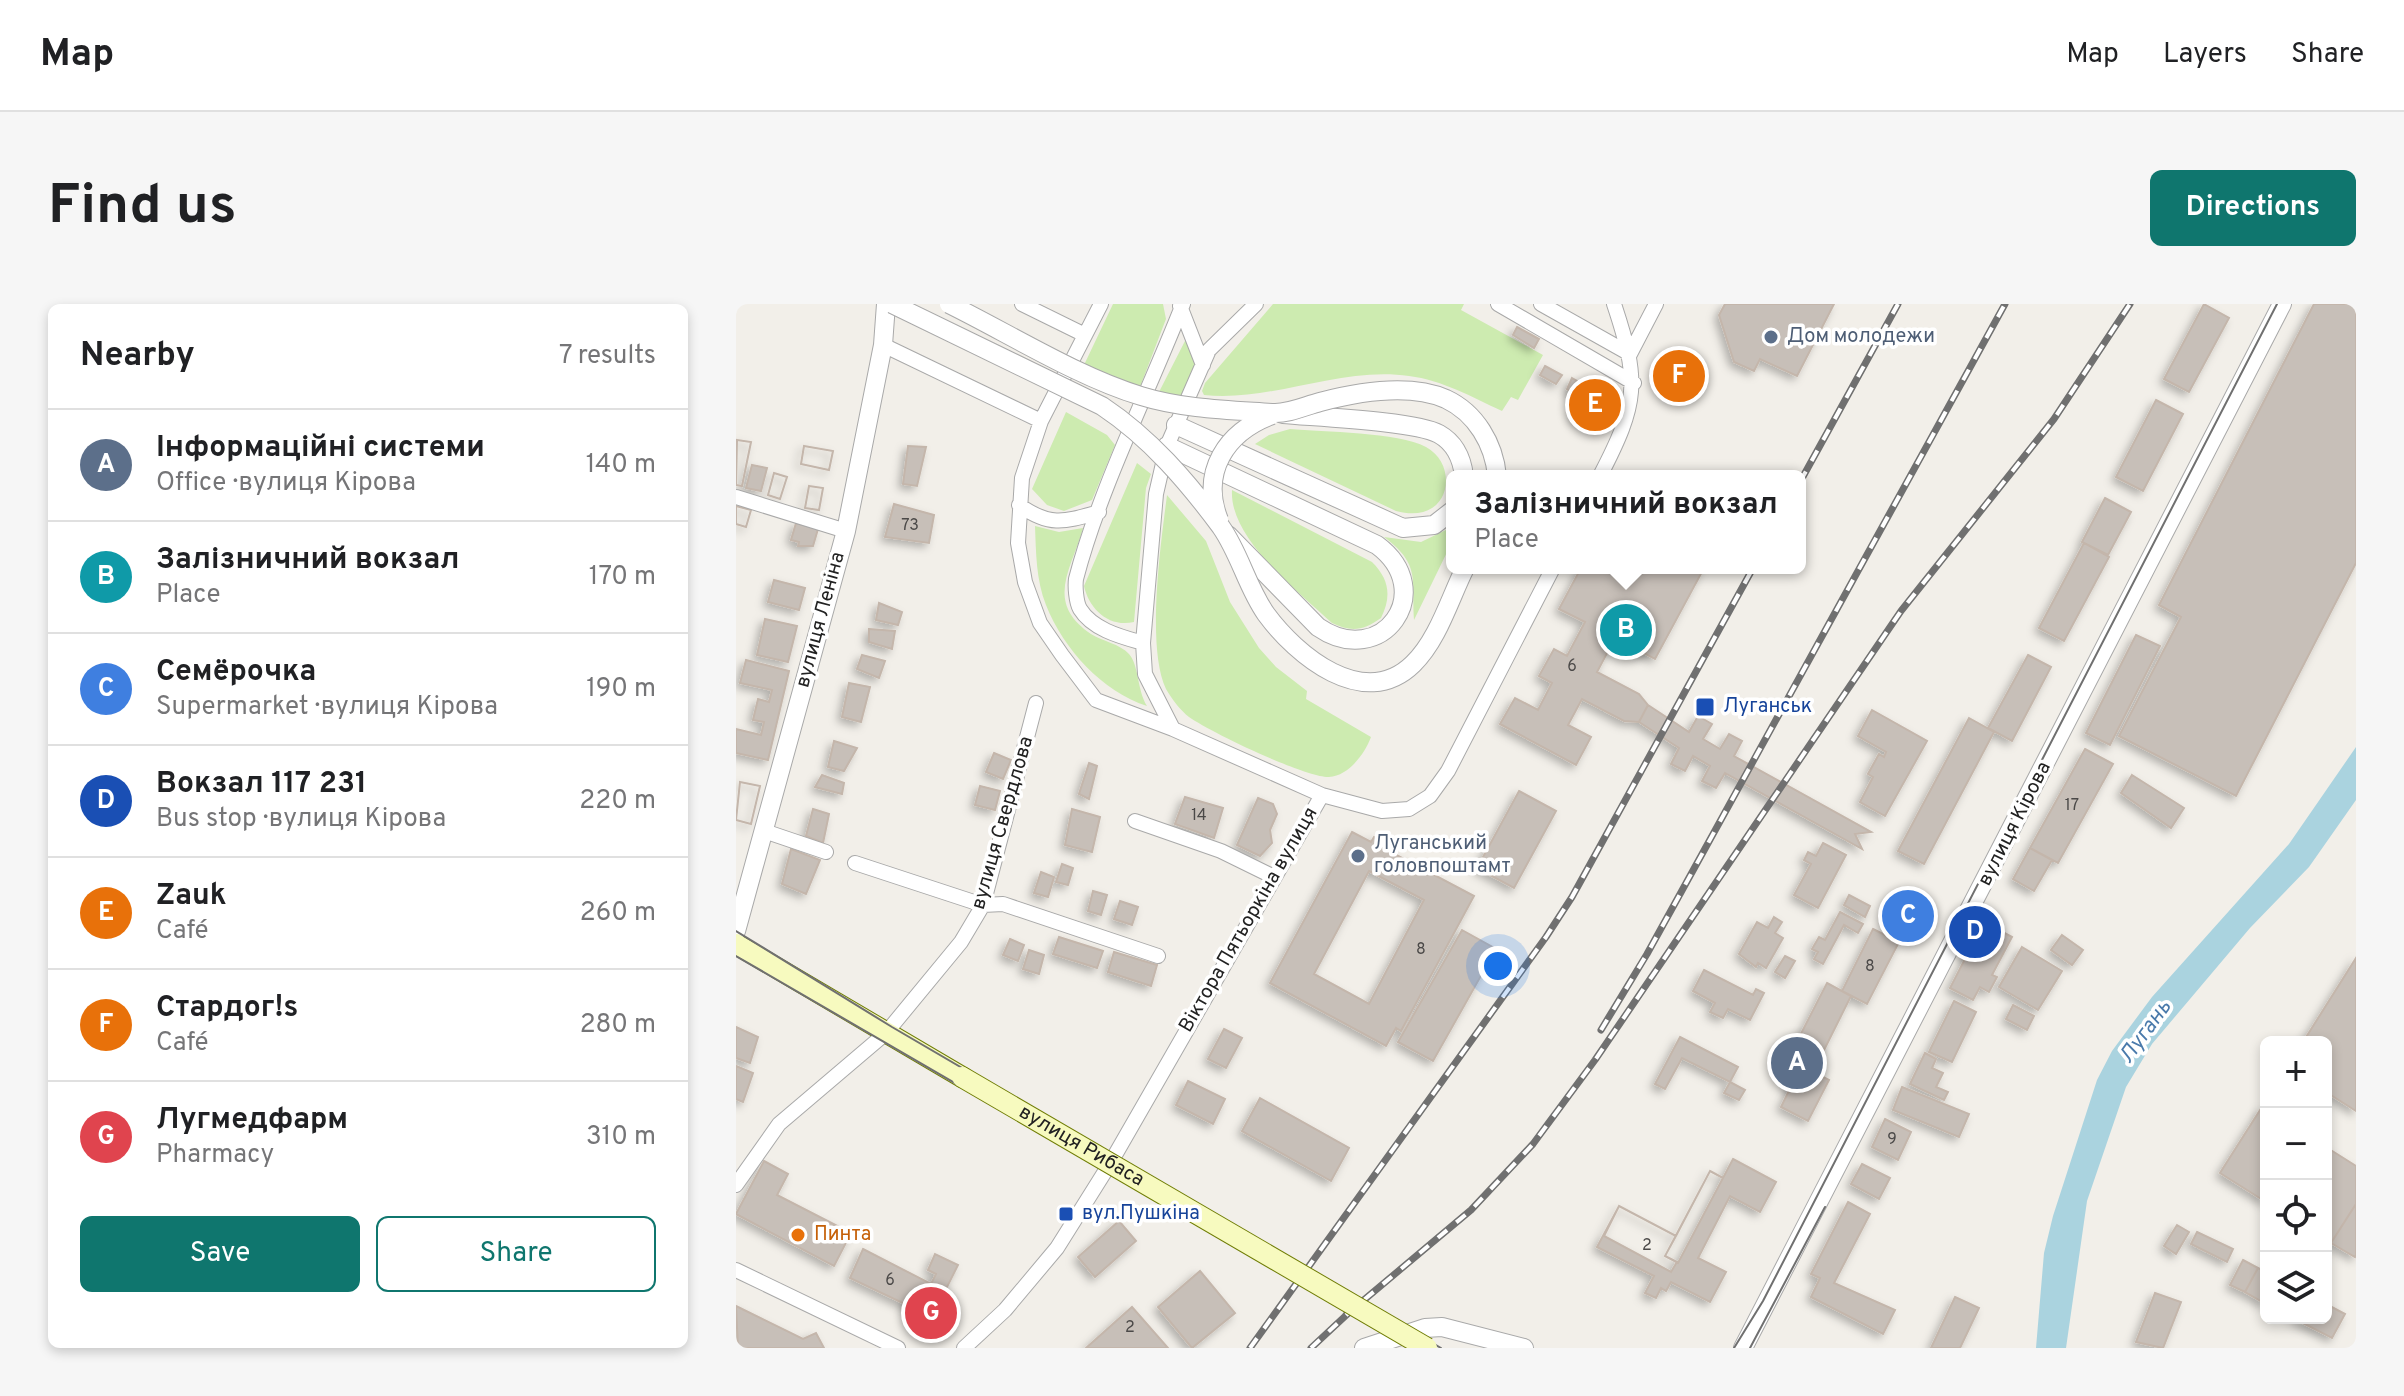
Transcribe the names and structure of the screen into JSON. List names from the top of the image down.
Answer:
{
  "streets": {
    "main road": ["вулиця Рибаса"],
    "street": [
      "вулиця Леніна",
      "вулиця Свердлова",
      "вулиця Кірова",
      "Віктора Пятьоркіна вулиця"
    ]
  },
  "crossings": [
    ["вулиця Свердлова", "вулиця Рибаса"]
  ],
  "water": ["Лугань"],
  "places": {
    "other": ["Дом молодежи", "Луганський головпоштамт", "Пинта"],
    "transit": ["Луганськ", "вул.Пушкіна"]
  },
  "house_numbers": [
    "73",
    "6",
    "17",
    "14",
    "8",
    "8",
    "9",
    "2",
    "6",
    "2"
  ],
  "page": {
    "header": "Map",
    "nav": ["Map", "Layers", "Share"],
    "buttons": [
      "Directions",
      ["Save", "Share"]
    ],
    "title": "Find us",
    "heading": ["Nearby", "7 results"],
    "pins": [
      "F",
      "E",
      "B",
      "C",
      "D",
      "A",
      "G"
    ],
    "list": [
      {
        "mark": "A",
        "name": "Інформаційні системи",
        "note": "Office · вулиця Кірова",
        "value": "140 m"
      },
      {
        "mark": "B",
        "name": "Залізничний вокзал",
        "note": "Place",
        "value": "170 m"
      },
      {
        "mark": "C",
        "name": "Семёрочка",
        "note": "Supermarket · вулиця Кірова",
        "value": "190 m"
      },
      {
        "mark": "D",
        "name": "Вокзал 117 231",
        "note": "Bus stop · вулиця Кірова",
        "value": "220 m"
      },
      {
        "mark": "E",
        "name": "Zauk",
        "note": "Café",
        "value": "260 m"
      },
      {
        "mark": "F",
        "name": "Стардог!s",
        "note": "Café",
        "value": "280 m"
      },
      {
        "mark": "G",
        "name": "Лугмедфарм",
        "note": "Pharmacy",
        "value": "310 m"
      }
    ],
    "popup": ["Залізничний вокзал", "Place"],
    "map_buttons": ["+", "−"]
  }
}
